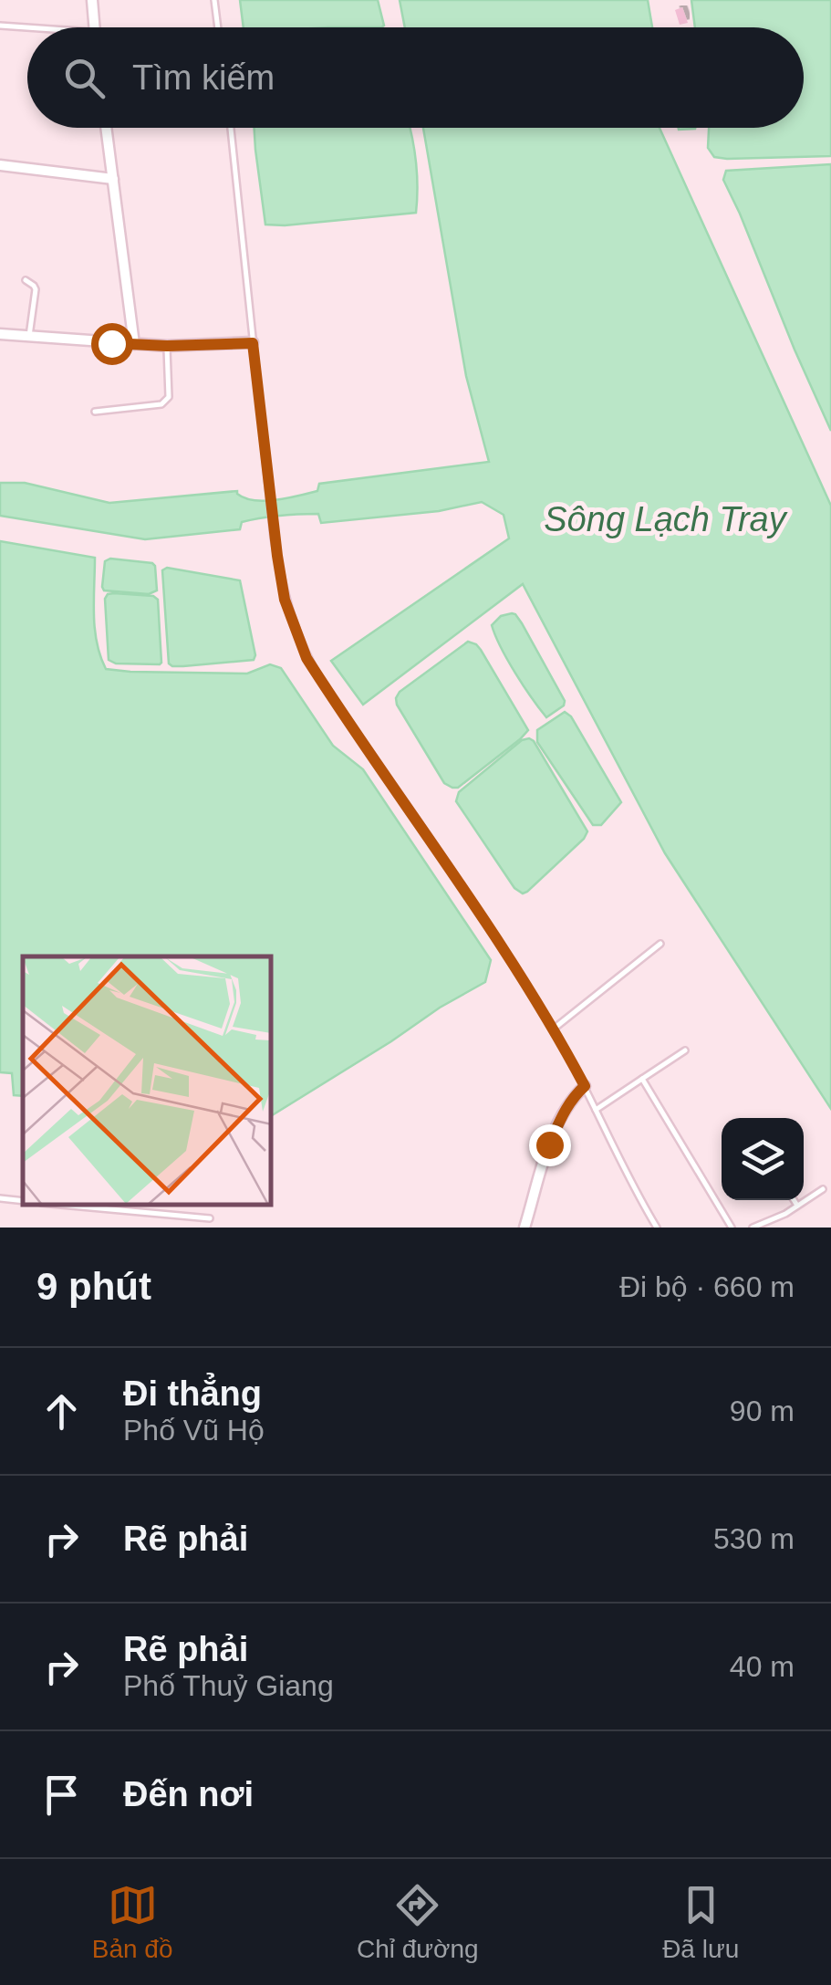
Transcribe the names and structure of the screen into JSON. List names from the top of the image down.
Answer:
{
  "water": ["Sông Lạch Tray"],
  "page": {
    "search": "Tìm kiếm",
    "heading": ["9 phút", "Đi bộ · 660 m"],
    "list": [
      ["Đi thẳng", "Phố Vũ Hộ", "90 m"],
      ["Rẽ phải", "530 m"],
      ["Rẽ phải", "Phố Thuỷ Giang", "40 m"],
      "Đến nơi"
    ],
    "nav": ["Bản đồ", "Chỉ đường", "Đã lưu"]
  }
}
